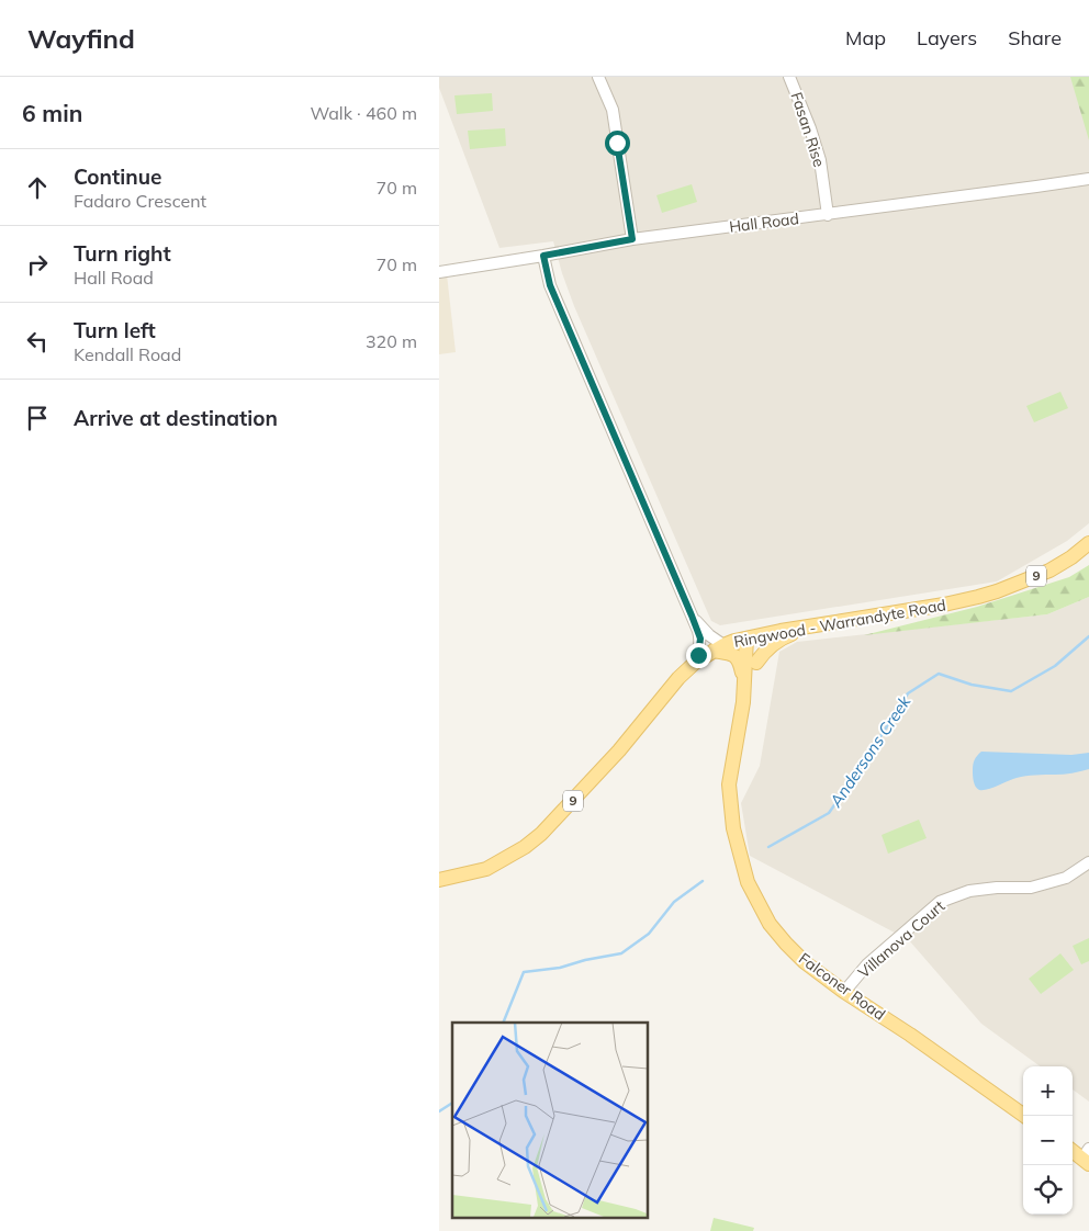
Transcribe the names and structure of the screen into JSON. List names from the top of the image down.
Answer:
{
  "streets": {
    "main road": ["9", "Ringwood - Warrandyte Road", "Falconer Road"],
    "street": ["Fasan Rise", "Hall Road", "Villanova Court"]
  },
  "crossings": [
    ["Fasan Rise", "Hall Road"],
    ["Ringwood - Warrandyte Road", "Falconer Road"],
    ["Villanova Court", "Falconer Road"]
  ],
  "water": ["Andersons Creek"],
  "page": {
    "header": "Wayfind",
    "nav": ["Map", "Layers", "Share"],
    "heading": ["6 min", "Walk · 460 m"],
    "list": [
      ["Continue", "Fadaro Crescent", "70 m"],
      ["Turn right", "Hall Road", "70 m"],
      ["Turn left", "Kendall Road", "320 m"],
      "Arrive at destination"
    ],
    "map_buttons": ["+", "−"]
  }
}
